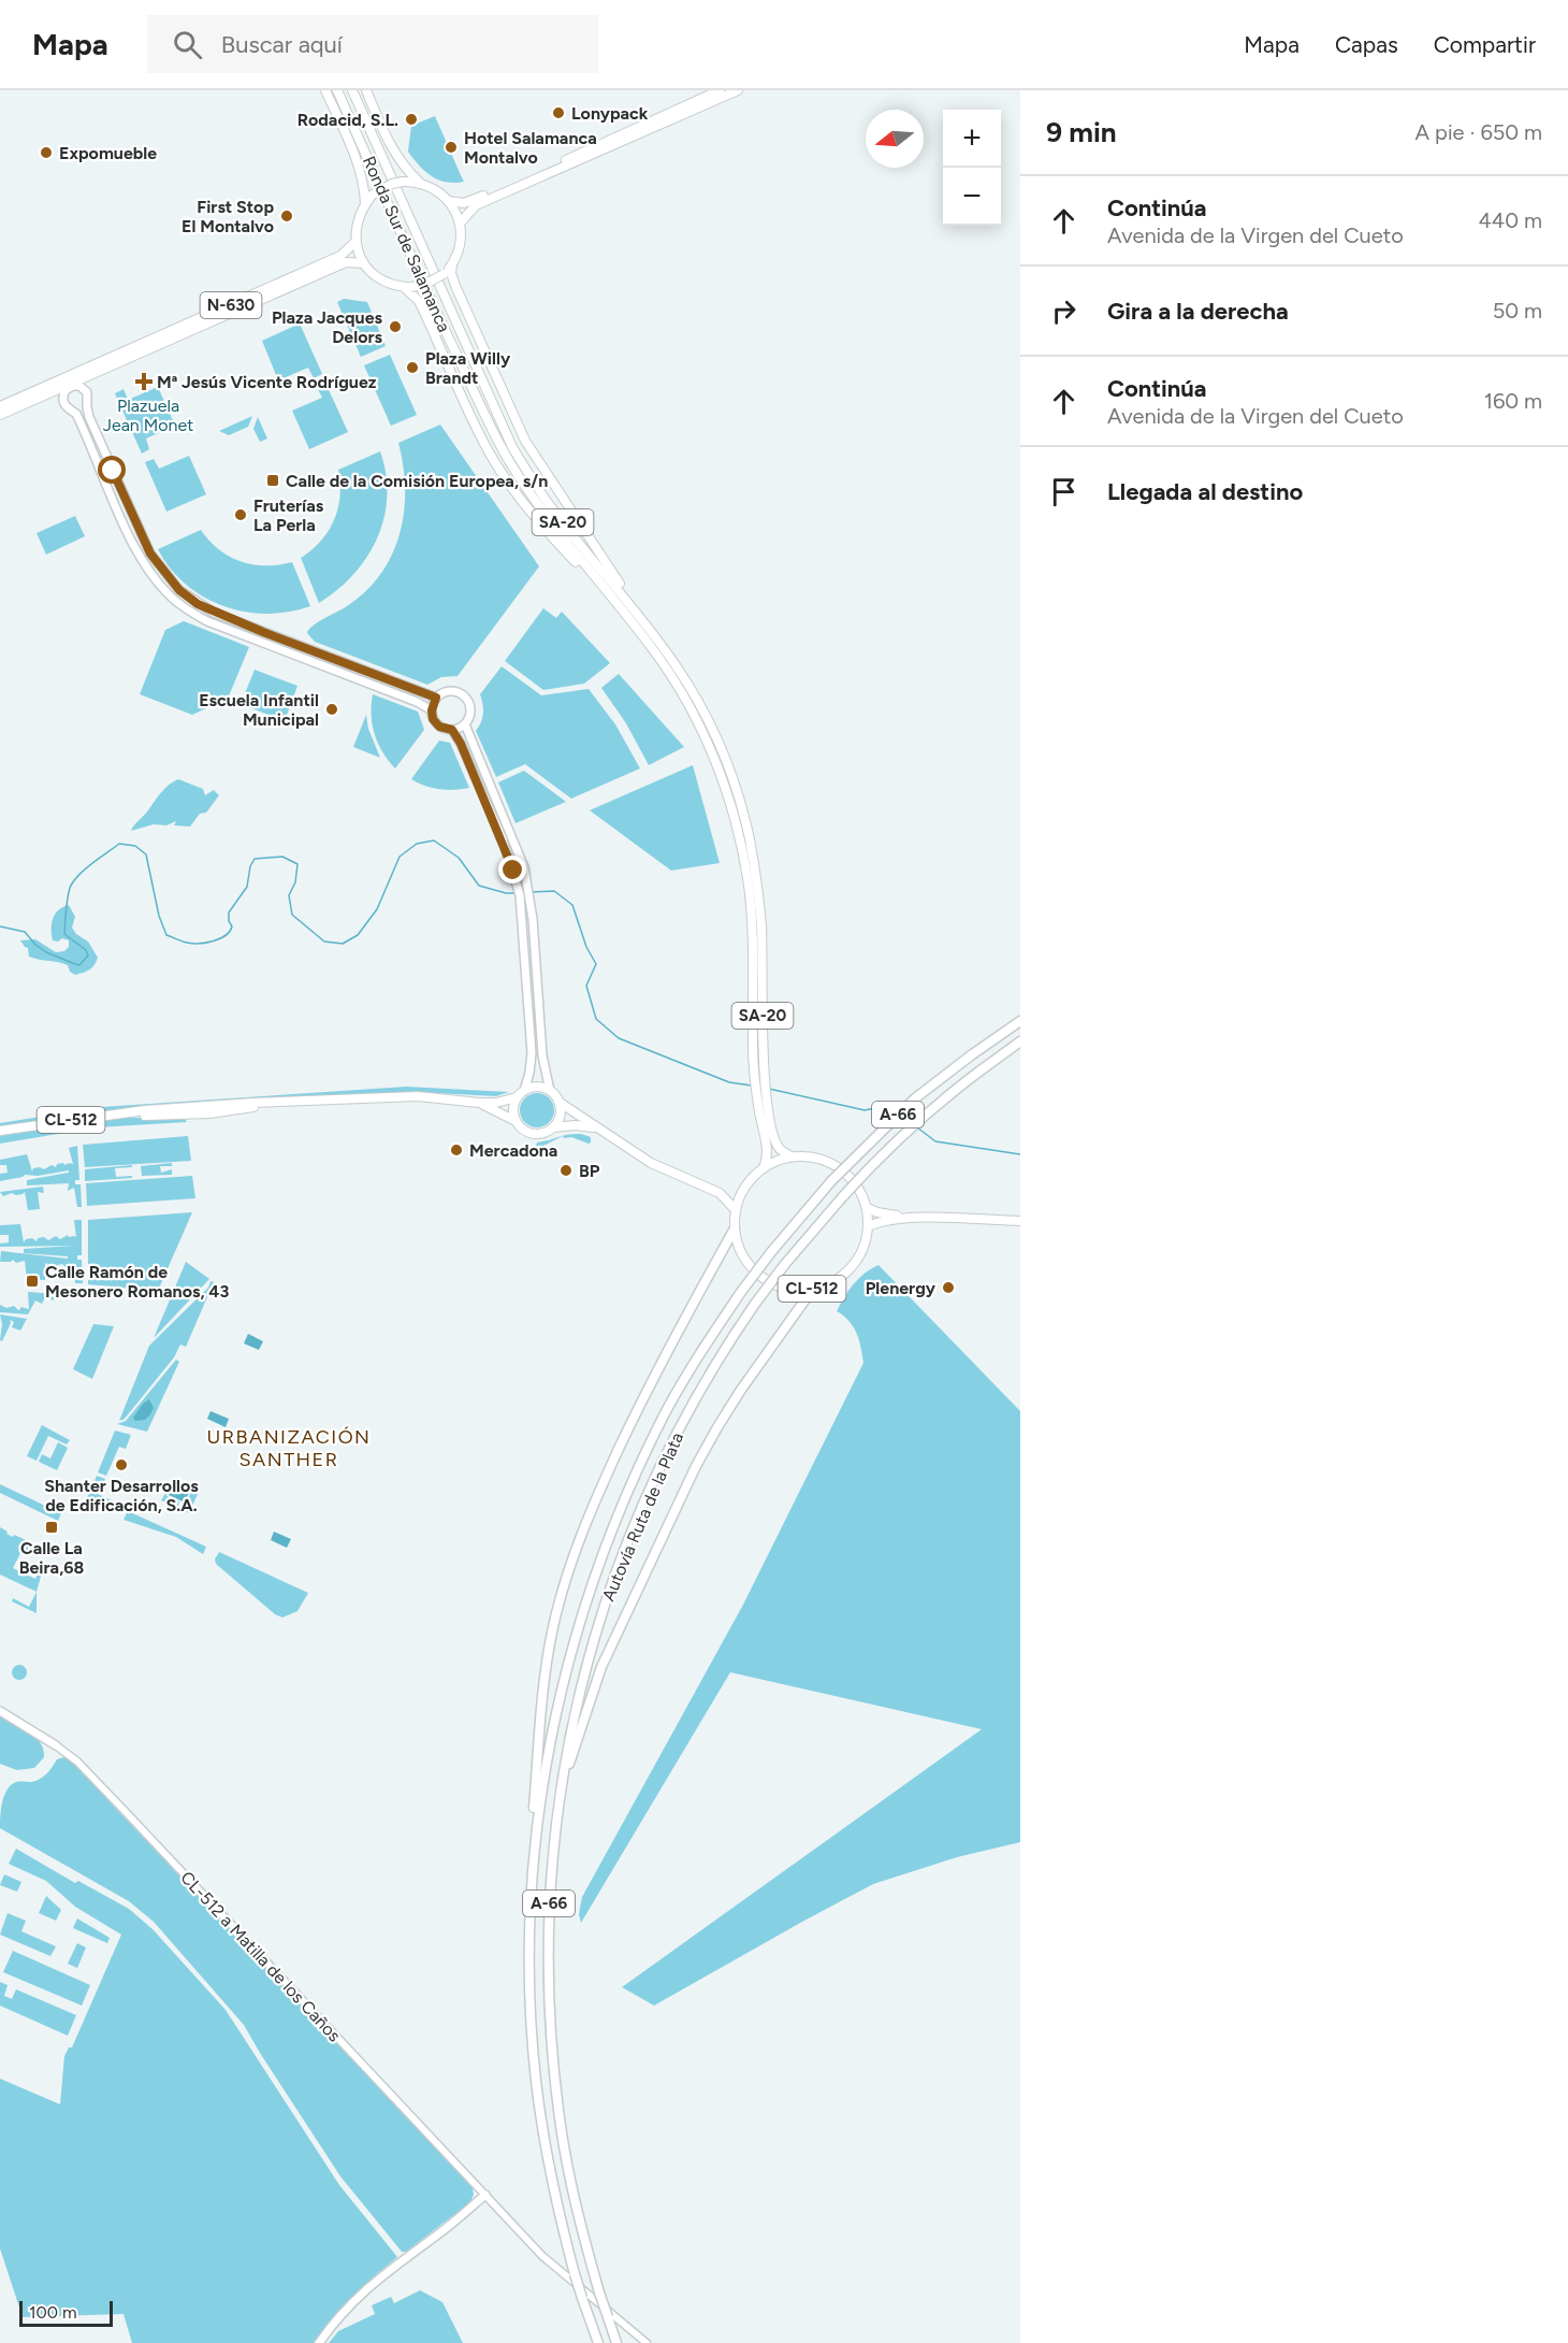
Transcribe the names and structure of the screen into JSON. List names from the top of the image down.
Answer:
{
  "streets": {
    "highway": ["A-66", "Autovía Ruta de la Plata"],
    "main road": [
      "Ronda Sur de Salamanca",
      "N-630",
      "SA-20",
      "CL-512"
    ],
    "street": ["CL-512 a Matilla de los Caños"]
  },
  "crossings": [
    ["Ronda Sur de Salamanca", "CL-512"]
  ],
  "districts": ["URBANIZACIÓN SANTHER"],
  "parks": ["Plazuela Jean Monet"],
  "places": {
    "other": [
      "Lonypack",
      "Rodacid, S.L.",
      "Hotel Salamanca Montalvo",
      "Expomueble",
      "First Stop El Montalvo",
      "Plaza Jacques Delors",
      "Plaza Willy Brandt",
      "Fruterías La Perla",
      "Escuela Infantil Municipal",
      "Mercadona",
      "BP",
      "Plenergy",
      "Shanter Desarrollos de Edificación, S.A."
    ],
    "health": ["Mª Jesús Vicente Rodríguez"],
    "transit": ["Calle de la Comisión Europea, s/n", "Calle Ramón de Mesonero Romanos, 43", "Calle La Beira,68"]
  },
  "scale_bar": "100 m",
  "north": "left",
  "page": {
    "header": "Mapa",
    "search": "Buscar aquí",
    "nav": ["Mapa", "Capas", "Compartir"],
    "heading": ["9 min", "A pie · 650 m"],
    "map_buttons": ["+", "−"],
    "list": [
      ["Continúa", "Avenida de la Virgen del Cueto", "440 m"],
      ["Gira a la derecha", "50 m"],
      ["Continúa", "Avenida de la Virgen del Cueto", "160 m"],
      "Llegada al destino"
    ],
    "scale": "100 m"
  }
}
